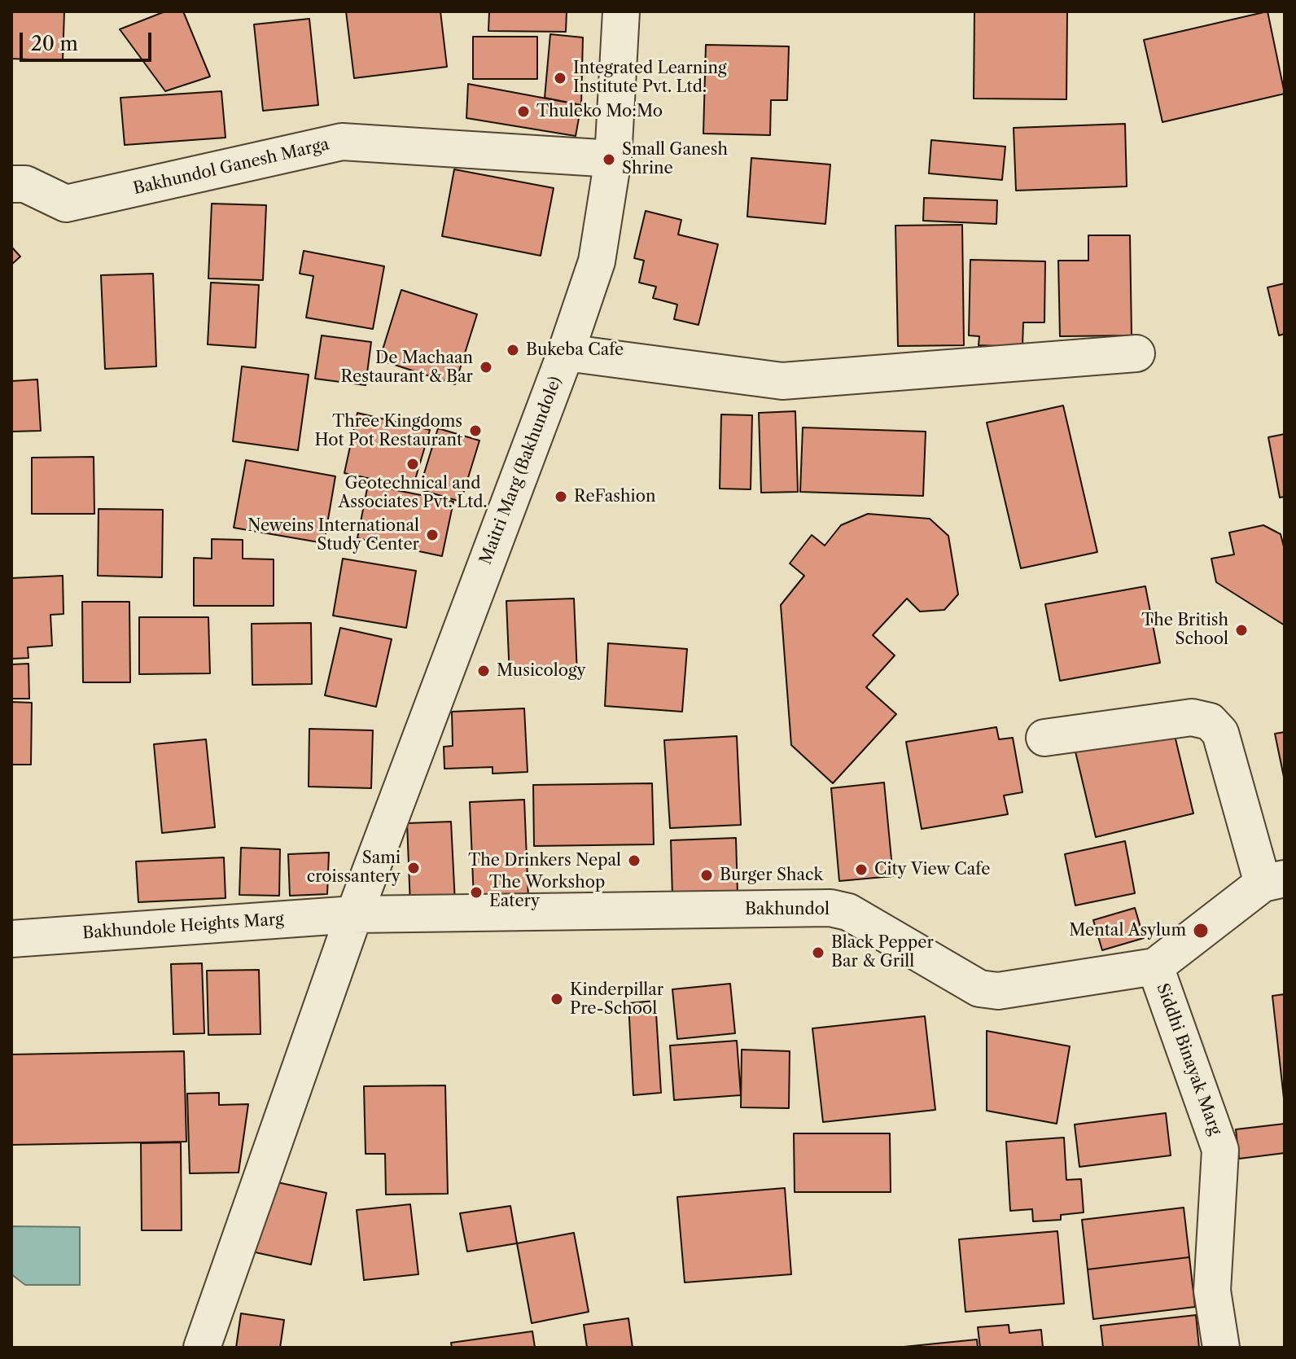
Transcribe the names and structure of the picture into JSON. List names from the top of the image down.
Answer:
{
  "streets": {
    "street": [
      "Bakhundol Ganesh Marga",
      "Maitri Marg (Bakhundole)",
      "Bakhundol",
      "Bakhundole Heights Marg",
      "Siddhi Binayak Marg"
    ]
  },
  "crossings": [
    ["Bakhundol Ganesh Marga", "Maitri Marg (Bakhundole)"],
    ["Maitri Marg (Bakhundole)", "Bakhundol"],
    ["Maitri Marg (Bakhundole)", "Bakhundole Heights Marg"],
    ["Bakhundol", "Bakhundole Heights Marg"],
    ["Bakhundol", "Siddhi Binayak Marg"]
  ],
  "places": [
    "Integrated Learning Institute Pvt. Ltd.",
    "Thuleko Mo:Mo",
    "Small Ganesh Shrine",
    "Bukeba Cafe",
    "De Machaan Restaurant & Bar",
    "Three Kingdoms Hot Pot Restaurant",
    "Geotechnical and Associates Pvt. Ltd.",
    "ReFashion",
    "Neweins International Study Center",
    "The British School",
    "Musicology",
    "The Drinkers Nepal",
    "Sami croissantery",
    "City View Cafe",
    "Burger Shack",
    "The Workshop Eatery",
    "Mental Asylum",
    "Black Pepper Bar & Grill",
    "Kinderpillar Pre-School"
  ],
  "scale_bar": "20 m"
}
